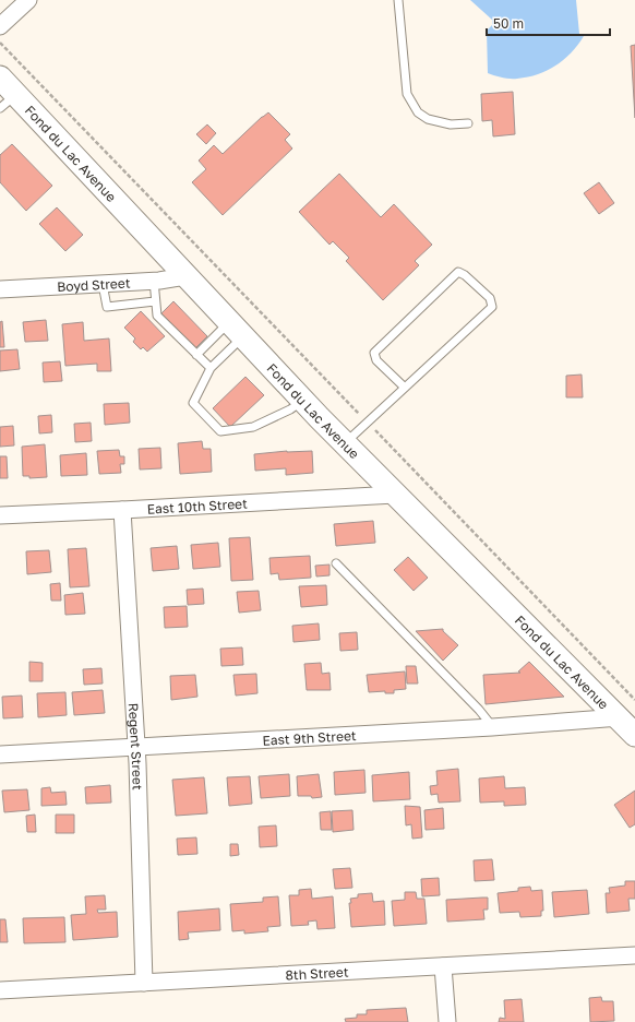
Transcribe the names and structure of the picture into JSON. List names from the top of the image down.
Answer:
{
  "streets": {
    "main road": ["Fond du Lac Avenue"],
    "street": [
      "Boyd Street",
      "East 10th Street",
      "East 9th Street",
      "Regent Street",
      "8th Street"
    ]
  },
  "crossings": [
    ["Fond du Lac Avenue", "Boyd Street"],
    ["Fond du Lac Avenue", "East 10th Street"],
    ["Fond du Lac Avenue", "East 9th Street"],
    ["East 10th Street", "Regent Street"],
    ["East 9th Street", "Regent Street"],
    ["Regent Street", "8th Street"]
  ],
  "scale_bar": "50 m"
}
